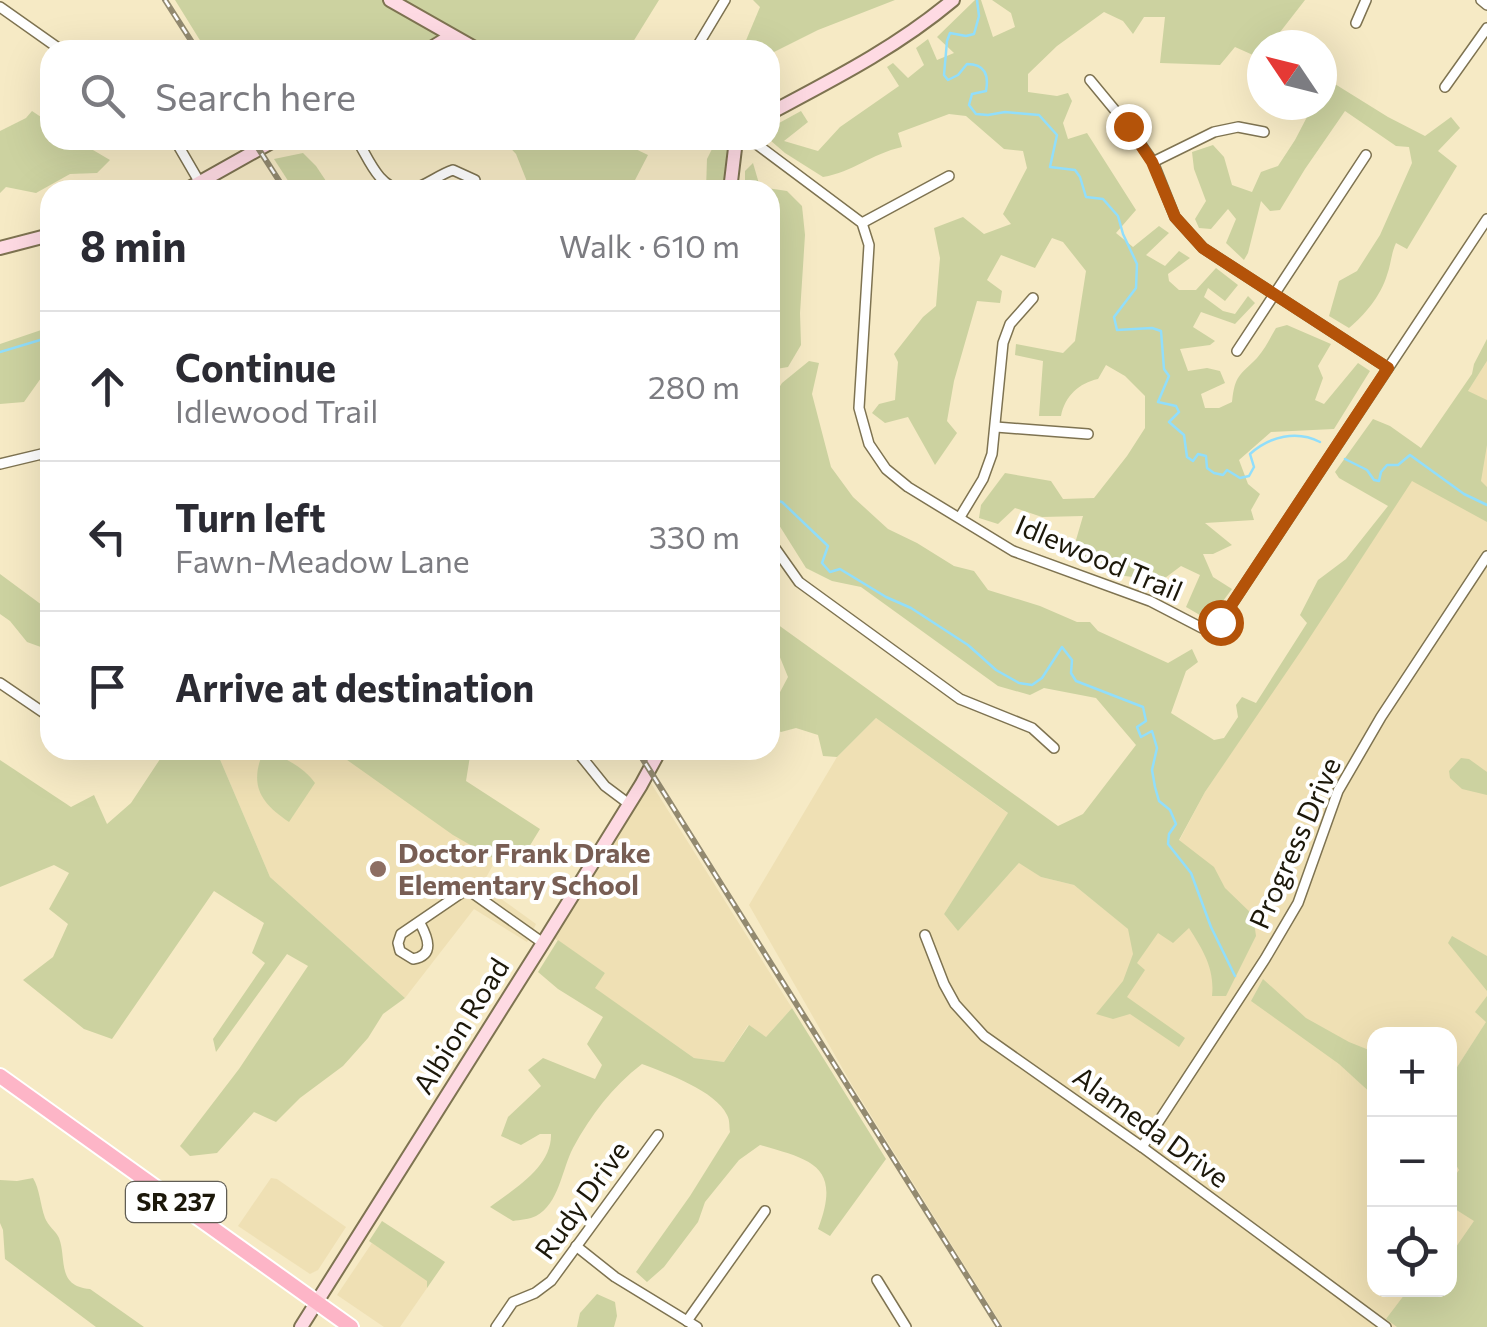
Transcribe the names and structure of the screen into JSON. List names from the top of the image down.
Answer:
{
  "streets": {
    "main road": ["SR 237"],
    "street": [
      "Idlewood Trail",
      "Progress Drive",
      "Albion Road",
      "Alameda Drive",
      "Rudy Drive"
    ]
  },
  "crossings": [
    ["Progress Drive", "Alameda Drive"],
    ["Albion Road", "SR 237"]
  ],
  "places": ["Doctor Frank Drake Elementary School"],
  "north": "top left",
  "page": {
    "search": "Search here",
    "heading": ["8 min", "Walk · 610 m"],
    "list": [
      ["Continue", "Idlewood Trail", "280 m"],
      ["Turn left", "Fawn-Meadow Lane", "330 m"],
      "Arrive at destination"
    ],
    "map_buttons": ["+", "−"]
  }
}
